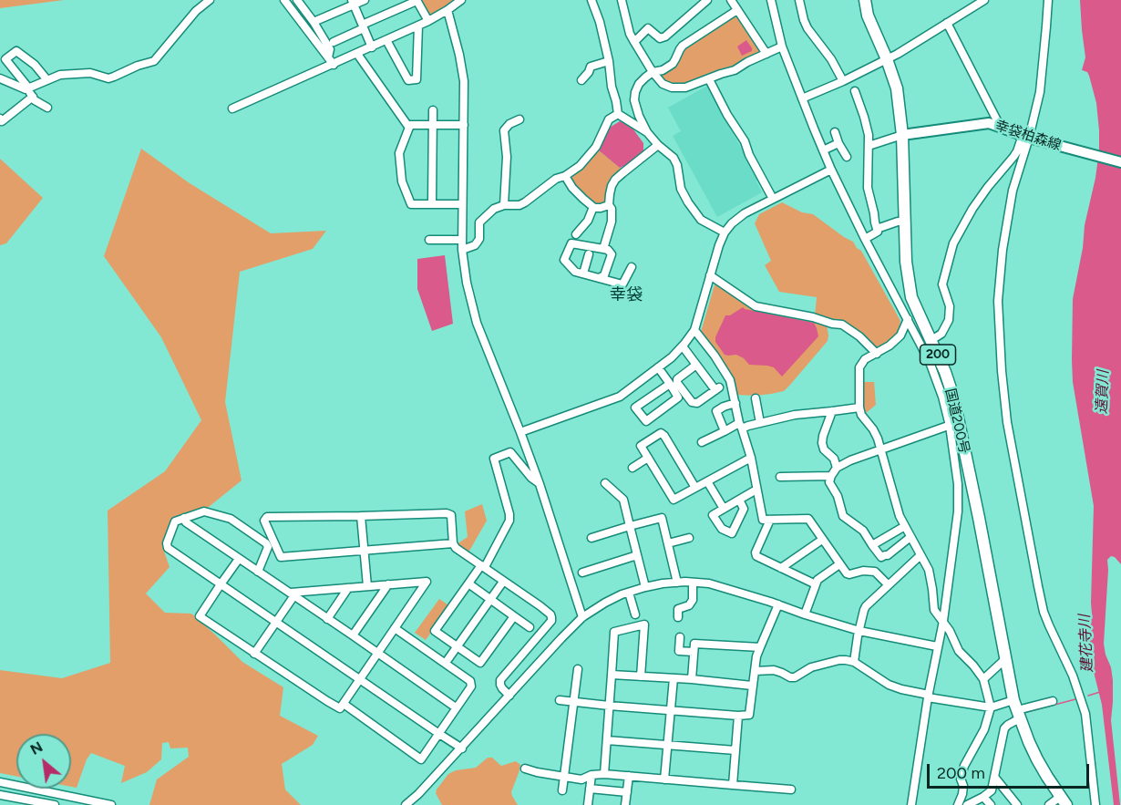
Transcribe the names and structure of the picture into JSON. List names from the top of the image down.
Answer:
{
  "streets": {
    "highway": ["200", "国道200号"],
    "main road": ["幸袋柏森線"]
  },
  "crossings": [
    ["幸袋柏森線", "国道200号"]
  ],
  "districts": ["幸袋"],
  "water": ["遠賀川", "建花寺川"],
  "scale_bar": "200 m",
  "north": "top left"
}
